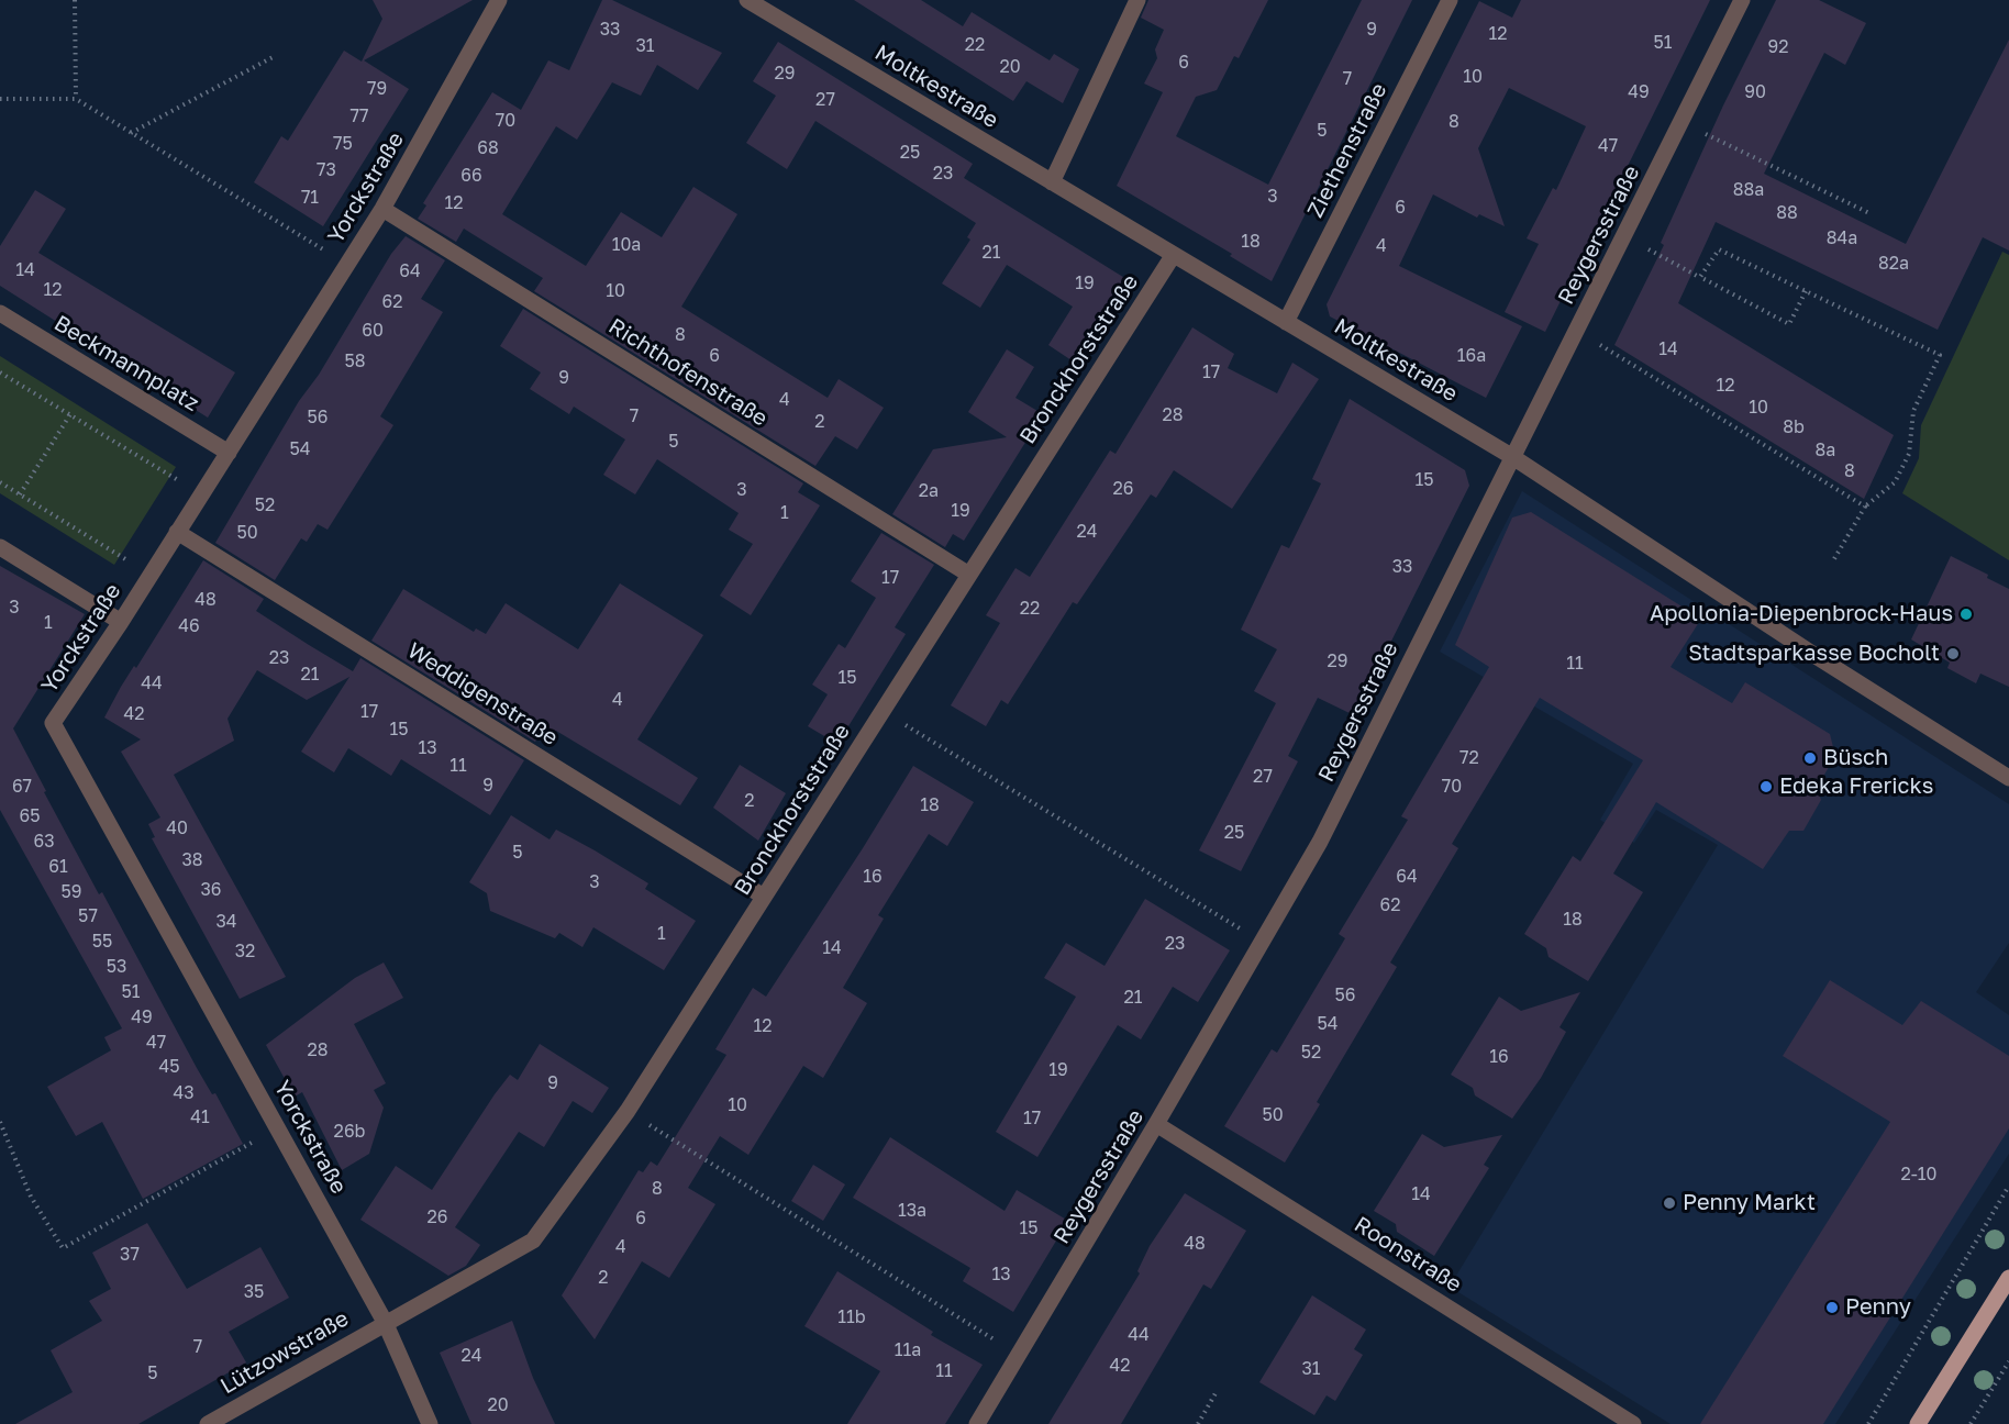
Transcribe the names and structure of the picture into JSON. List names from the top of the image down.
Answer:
{
  "streets": {
    "street": [
      "Moltkestraße",
      "Ziethenstraße",
      "Yorckstraße",
      "Reygersstraße",
      "Bronckhorststraße",
      "Beckmannplatz",
      "Richthofenstraße",
      "Weddigenstraße",
      "Roonstraße",
      "Lützowstraße"
    ]
  },
  "crossings": [
    ["Moltkestraße", "Ziethenstraße"],
    ["Moltkestraße", "Reygersstraße"],
    ["Moltkestraße", "Bronckhorststraße"],
    ["Yorckstraße", "Bronckhorststraße"],
    ["Yorckstraße", "Beckmannplatz"],
    ["Yorckstraße", "Richthofenstraße"],
    ["Yorckstraße", "Weddigenstraße"],
    ["Yorckstraße", "Lützowstraße"],
    ["Reygersstraße", "Roonstraße"],
    ["Bronckhorststraße", "Richthofenstraße"],
    ["Bronckhorststraße", "Weddigenstraße"],
    ["Bronckhorststraße", "Lützowstraße"]
  ],
  "places": [
    "Apollonia-Diepenbrock-Haus",
    "Stadtsparkasse Bocholt",
    "Büsch",
    "Edeka Frericks",
    "Penny Markt",
    "Penny"
  ],
  "house_numbers": [
    "33",
    "9",
    "12",
    "51",
    "22",
    "31",
    "92",
    "6",
    "20",
    "29",
    "10",
    "7",
    "79",
    "49",
    "90",
    "27",
    "77",
    "70",
    "8",
    "5",
    "75",
    "47",
    "68",
    "25",
    "73",
    "23",
    "66",
    "88a",
    "3",
    "71",
    "12",
    "6",
    "88",
    "84a",
    "18",
    "10a",
    "4",
    "21",
    "82a",
    "14",
    "64",
    "19",
    "12",
    "10",
    "62",
    "60",
    "8",
    "14",
    "6",
    "16a",
    "58",
    "17",
    "9",
    "12",
    "4",
    "10",
    "28",
    "7",
    "56",
    "2",
    "8b",
    "5",
    "54",
    "8a",
    "8",
    "15",
    "26",
    "3",
    "2a",
    "52",
    "19",
    "1",
    "24",
    "50",
    "33",
    "17",
    "48",
    "3",
    "22",
    "1",
    "46",
    "23",
    "29",
    "11",
    "21",
    "15",
    "44",
    "4",
    "17",
    "42",
    "15",
    "13",
    "72",
    "11",
    "27",
    "9",
    "67",
    "70",
    "2",
    "18",
    "65",
    "40",
    "25",
    "63",
    "5",
    "38",
    "61",
    "16",
    "64",
    "3",
    "36",
    "59",
    "62",
    "57",
    "18",
    "34",
    "1",
    "55",
    "23",
    "14",
    "32",
    "53",
    "51",
    "56",
    "21",
    "49",
    "54",
    "12",
    "47",
    "28",
    "52",
    "16",
    "45",
    "19",
    "9",
    "43",
    "10",
    "50",
    "41",
    "17",
    "26b",
    "2-10",
    "8",
    "14",
    "13a",
    "26",
    "6",
    "15",
    "48",
    "4",
    "37",
    "13",
    "2",
    "35",
    "11b",
    "44",
    "7",
    "11a",
    "24",
    "42",
    "31",
    "11",
    "5",
    "20"
  ]
}
